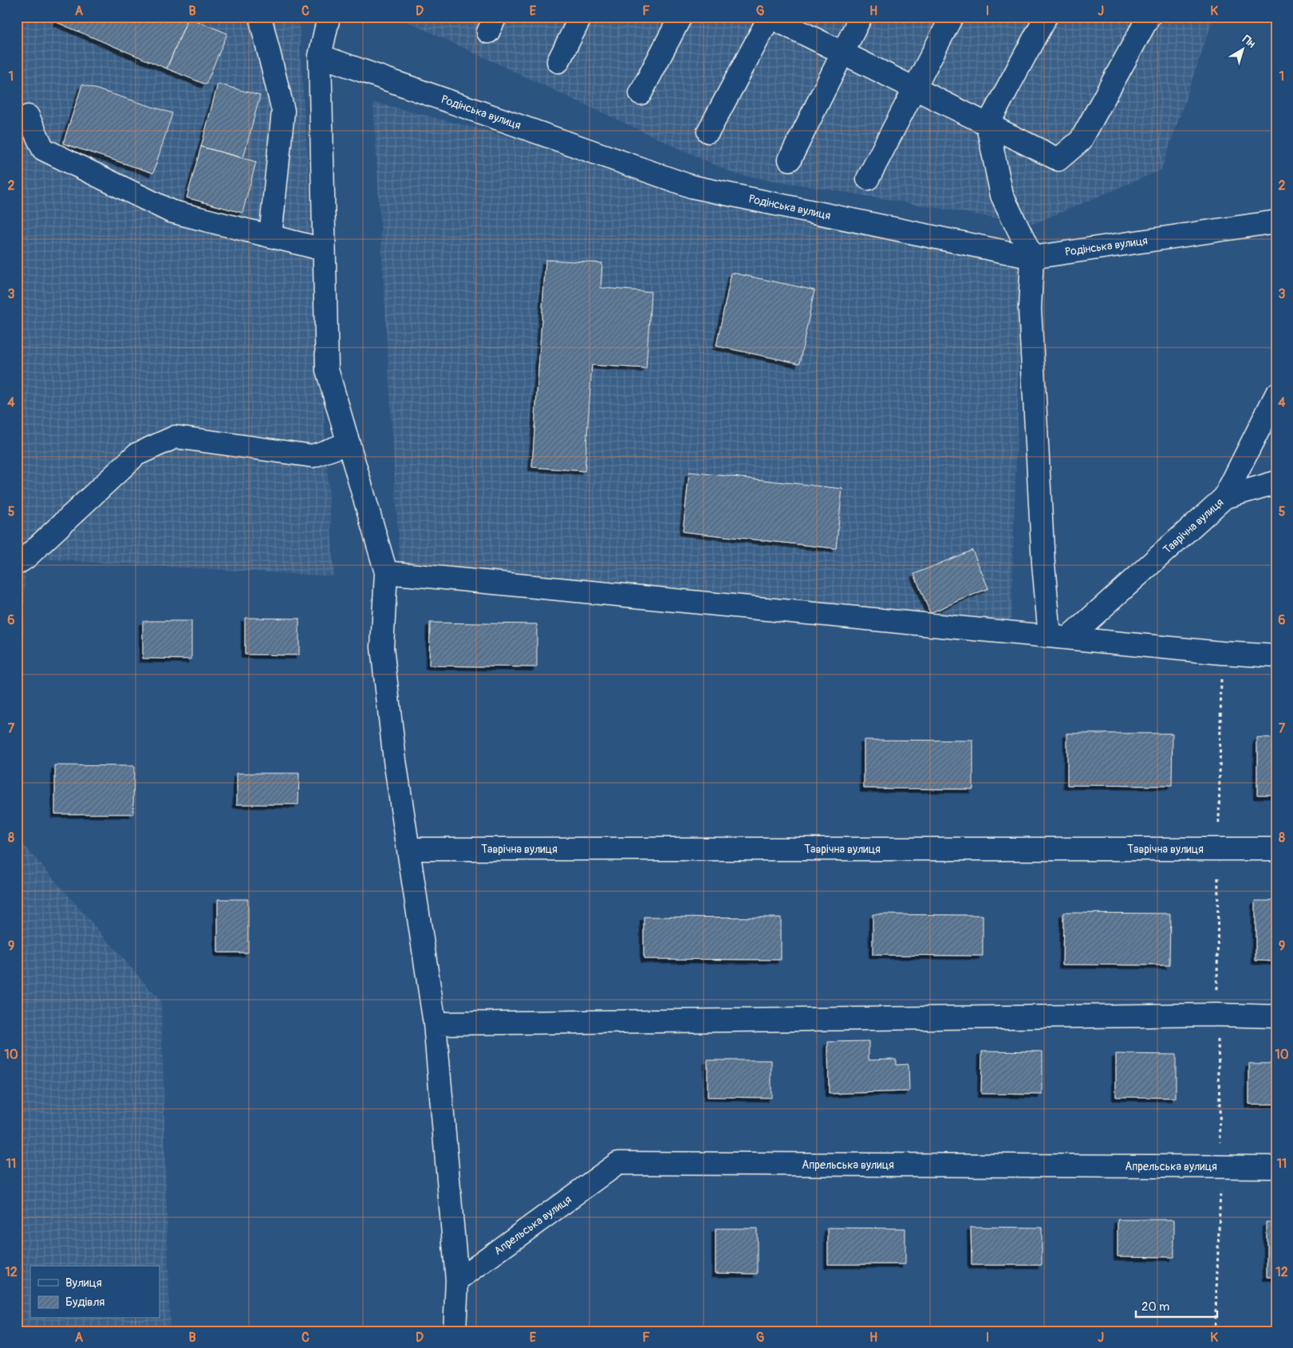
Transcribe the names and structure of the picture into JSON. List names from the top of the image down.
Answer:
{
  "streets": {
    "street": ["Родінська вулиця", "Таврічна вулиця", "Апрельська вулиця"]
  },
  "legend": ["Вулиця", "Будівля"],
  "scale_bar": "20 m",
  "north": "top right",
  "grid": {
    "columns": [
      "A",
      "B",
      "C",
      "D",
      "E",
      "F",
      "G",
      "H",
      "I",
      "J",
      "K"
    ],
    "rows": [
      "1",
      "2",
      "3",
      "4",
      "5",
      "6",
      "7",
      "8",
      "9",
      "10",
      "11",
      "12"
    ]
  }
}
